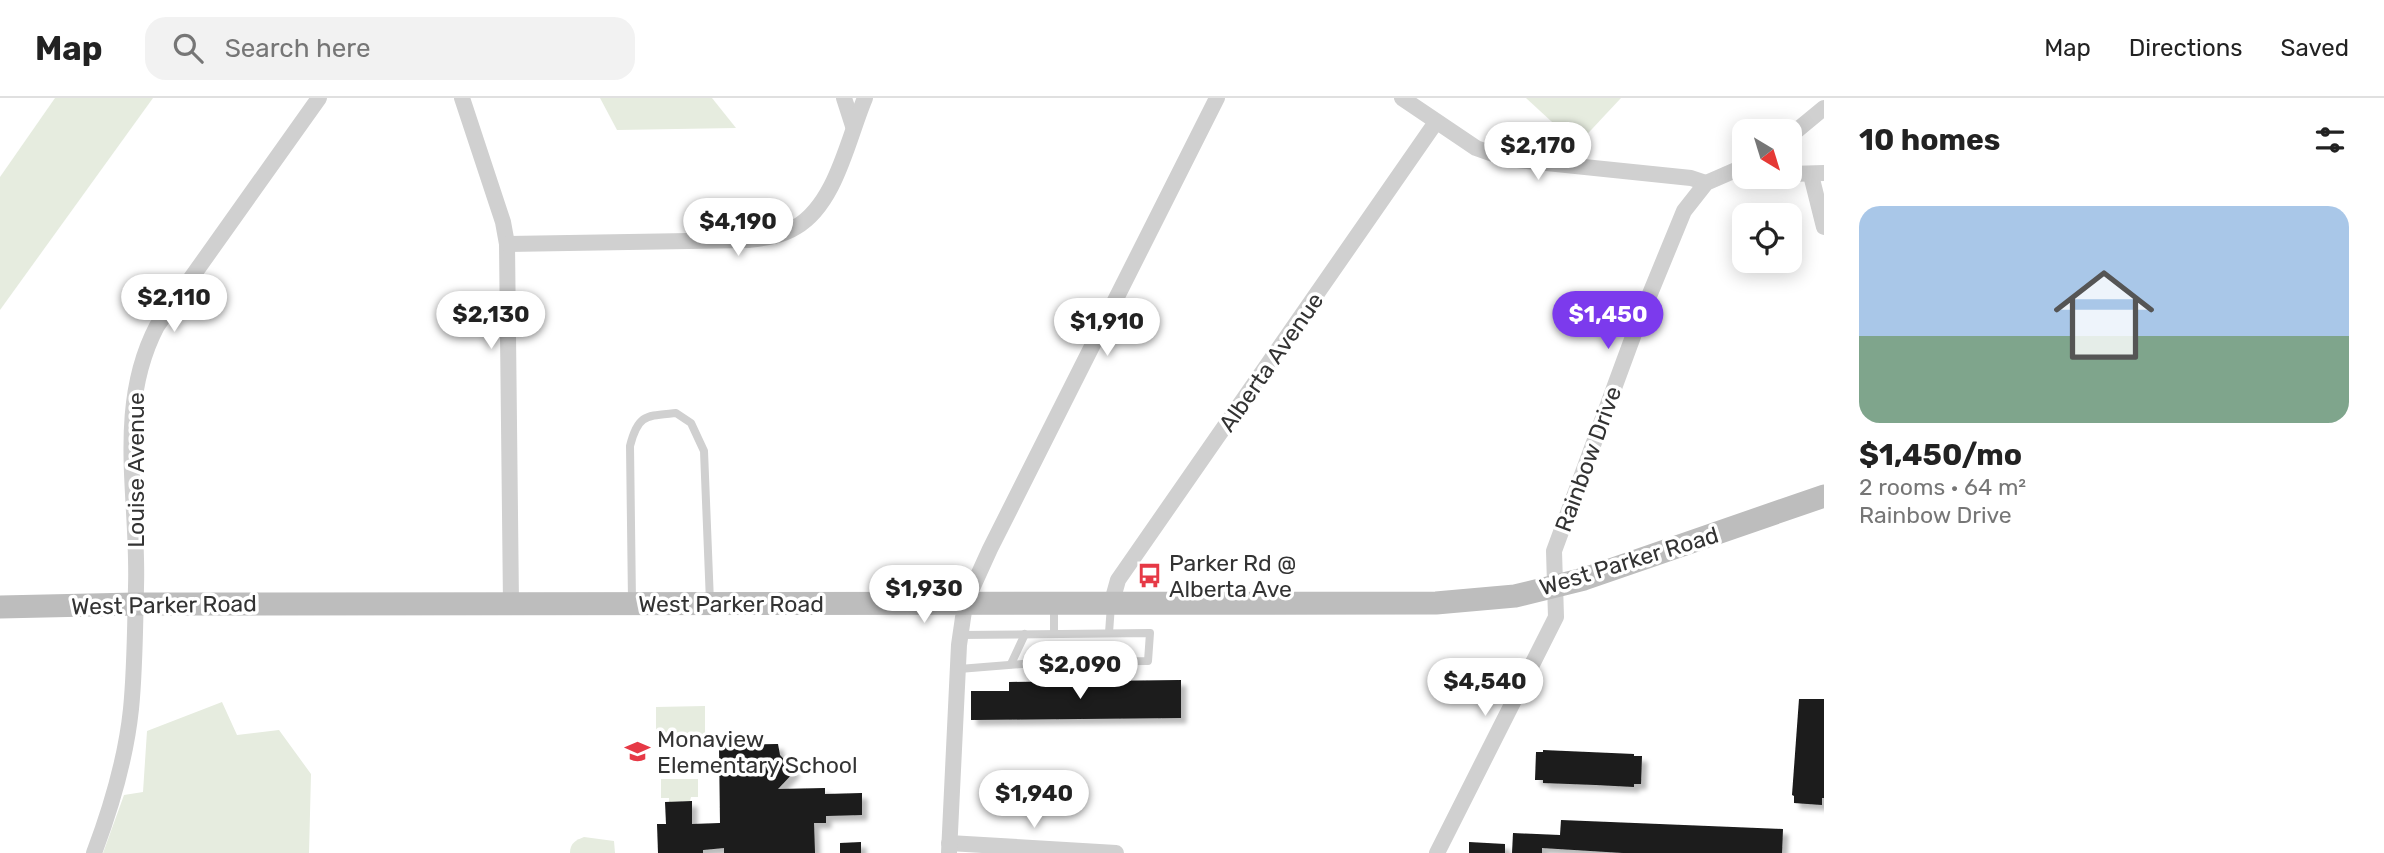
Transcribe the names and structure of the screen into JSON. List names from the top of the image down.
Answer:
{
  "streets": {
    "street": [
      "Alberta Avenue",
      "Rainbow Drive",
      "Louise Avenue",
      "West Parker Road"
    ]
  },
  "crossings": [
    ["Alberta Avenue", "West Parker Road"],
    ["Rainbow Drive", "West Parker Road"],
    ["Louise Avenue", "West Parker Road"]
  ],
  "places": {
    "bus stop": ["Parker Rd @ Alberta Ave"],
    "school or university": ["Monaview Elementary School"]
  },
  "north": "bottom right",
  "page": {
    "header": "Map",
    "search": "Search here",
    "nav": ["Map", "Directions", "Saved"],
    "heading": "10 homes",
    "price": [
      "$2,170",
      "$4,190",
      "$2,110",
      "$2,130",
      "$1,450",
      "$1,910",
      "$1,930",
      "$2,090",
      "$4,540",
      "$1,940"
    ],
    "list": [
      {
        "name": "$1,450/mo",
        "note": "2 rooms · 64 m² · Rainbow Drive"
      }
    ]
  }
}
